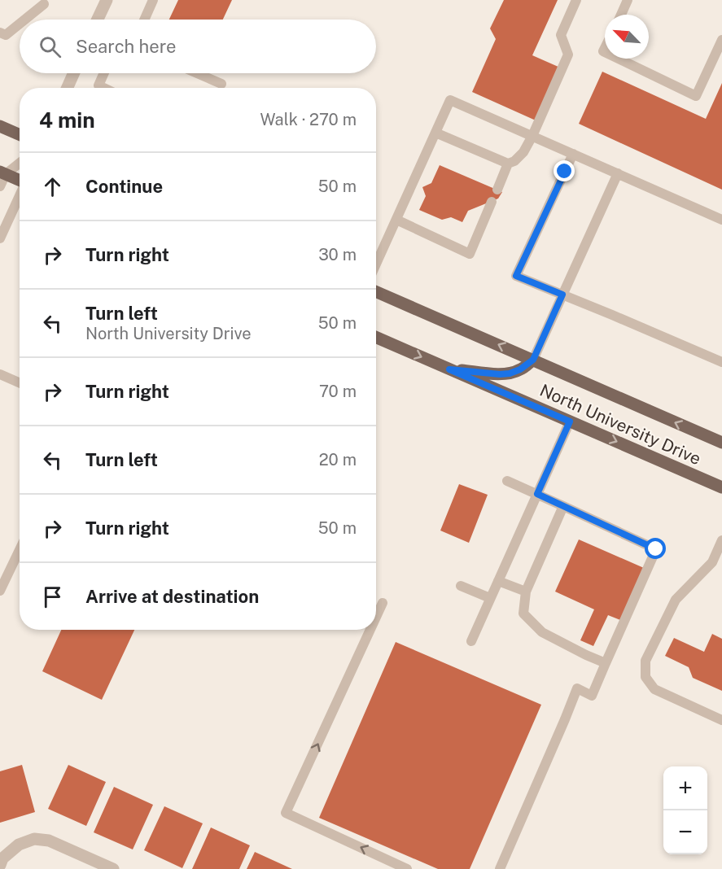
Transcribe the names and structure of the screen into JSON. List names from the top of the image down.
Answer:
{
  "streets": {
    "main road": ["North University Drive"]
  },
  "north": "top left",
  "page": {
    "search": "Search here",
    "heading": ["4 min", "Walk · 270 m"],
    "list": [
      ["Continue", "50 m"],
      ["Turn right", "30 m"],
      ["Turn left", "North University Drive", "50 m"],
      ["Turn right", "70 m"],
      ["Turn left", "20 m"],
      ["Turn right", "50 m"],
      "Arrive at destination"
    ],
    "map_buttons": ["+", "−"]
  }
}
